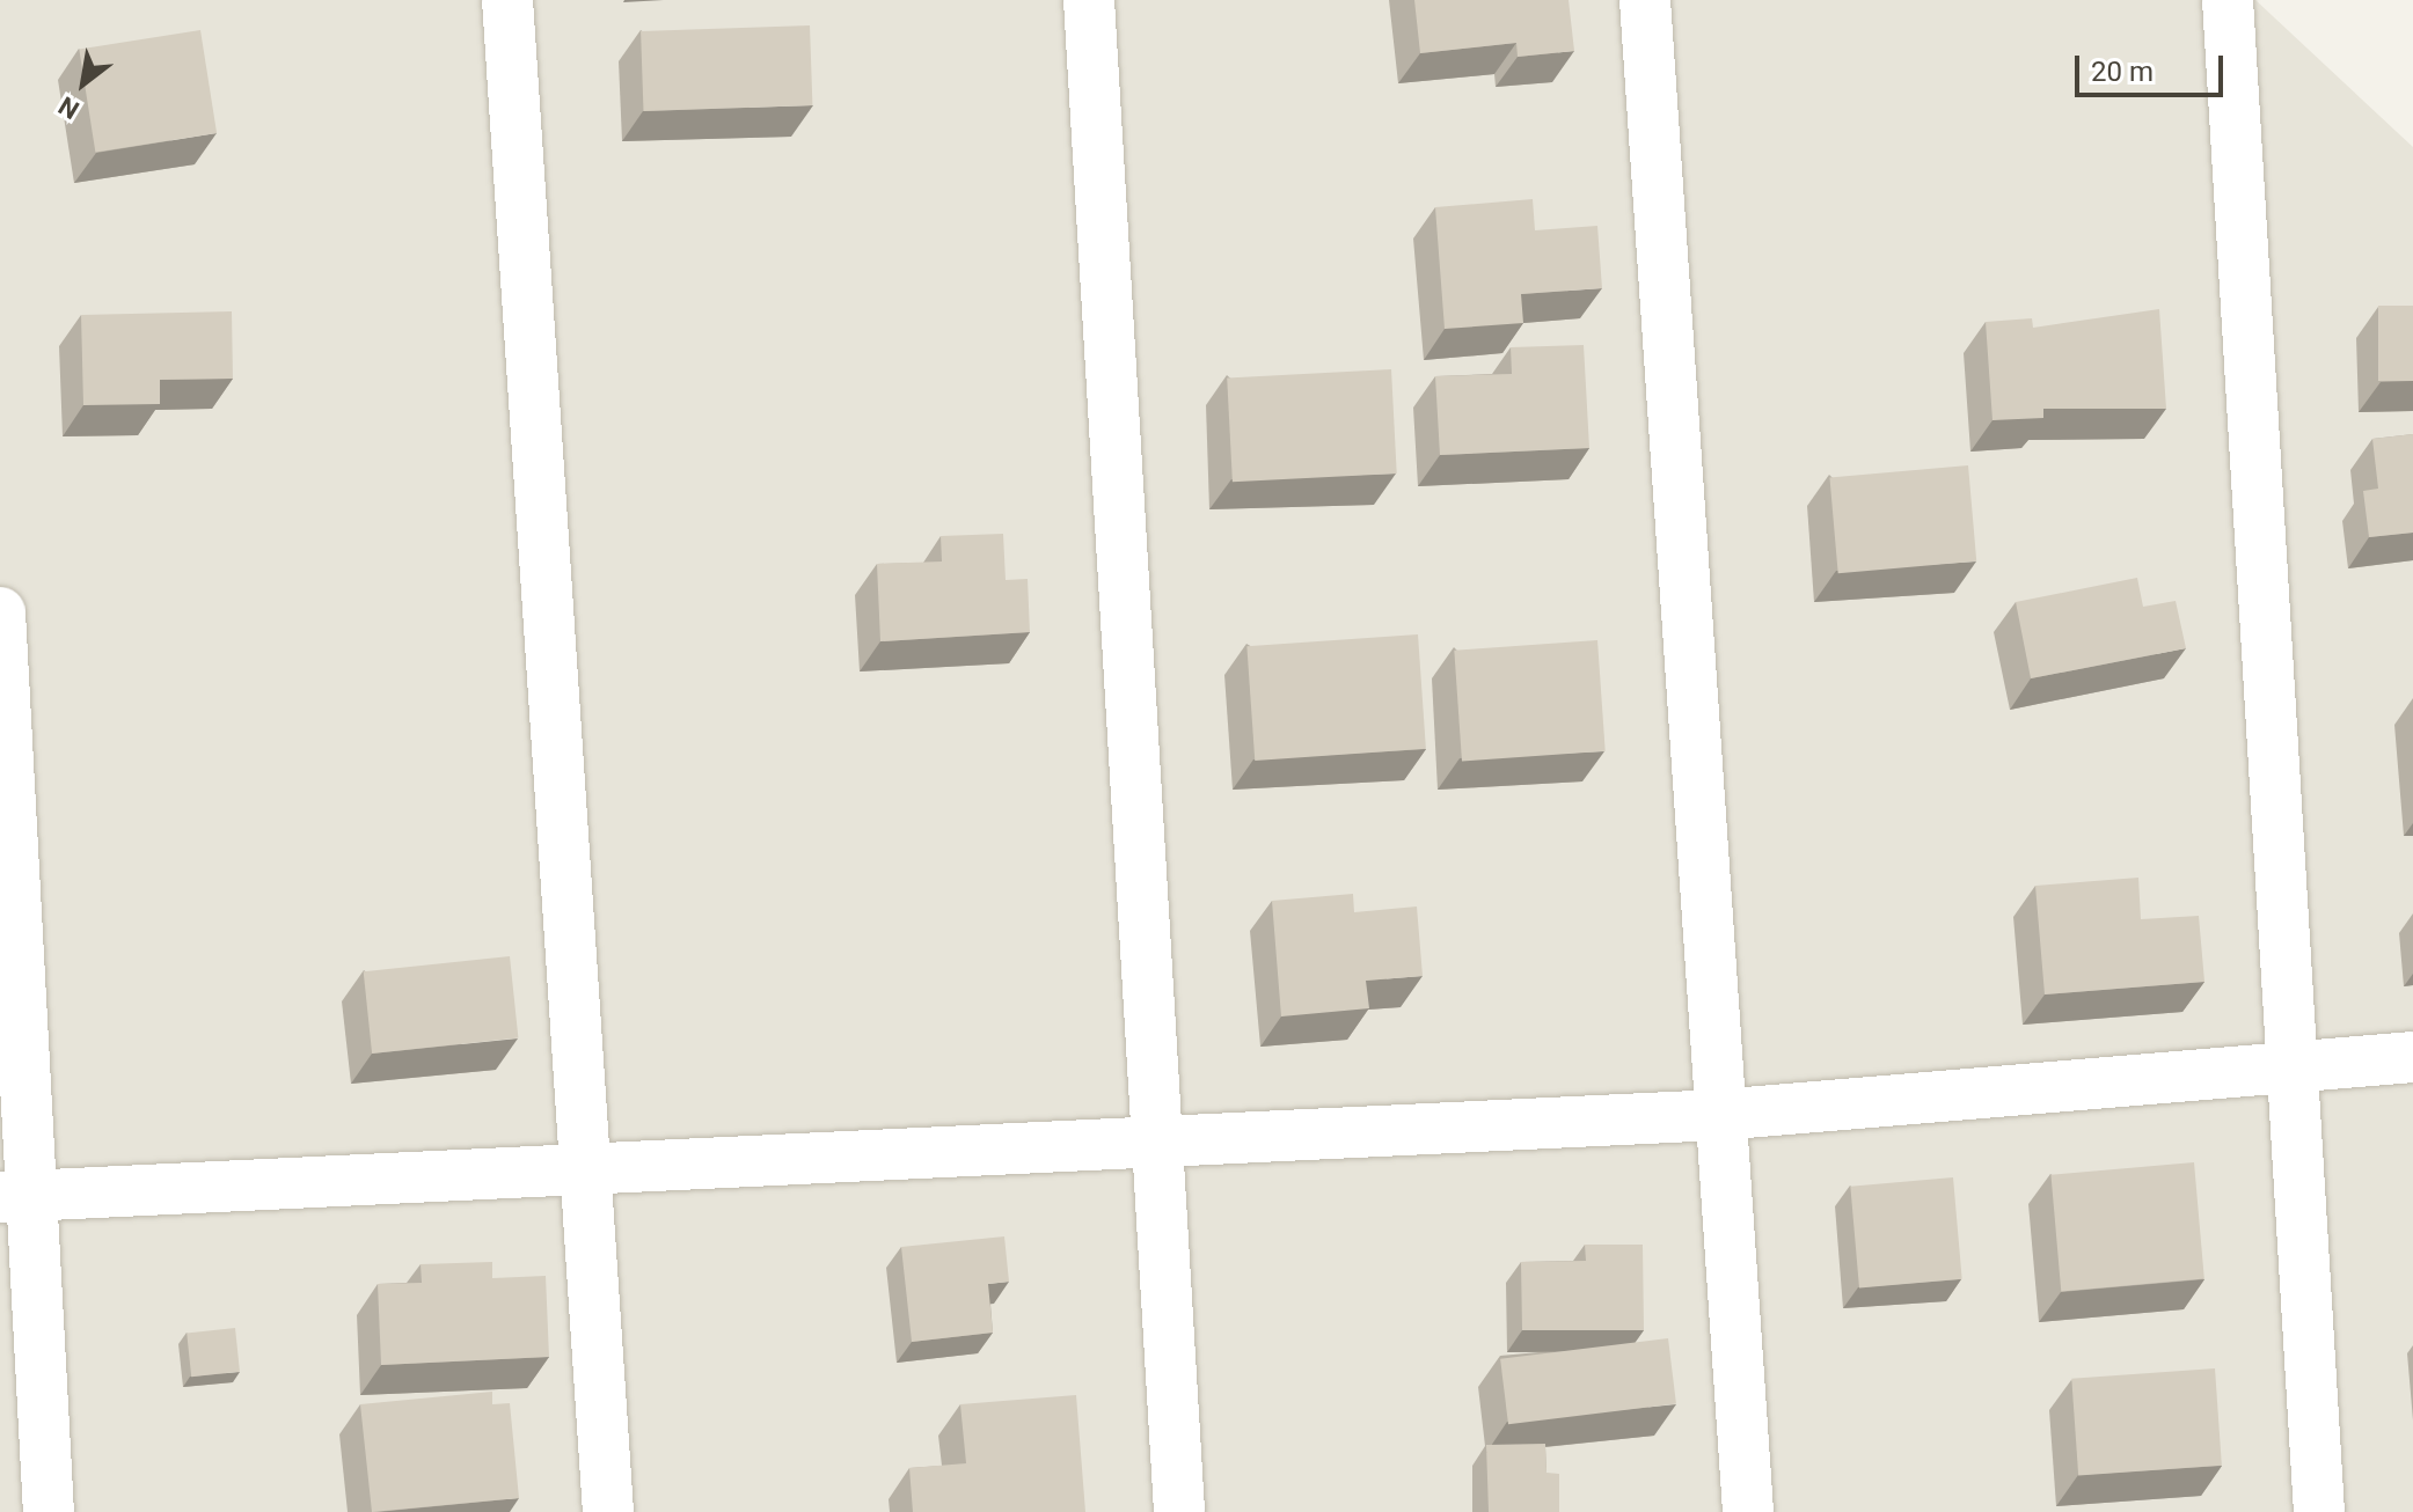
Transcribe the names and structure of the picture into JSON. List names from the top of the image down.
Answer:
{
  "scale_bar": "20 m",
  "north": "bottom left"
}
